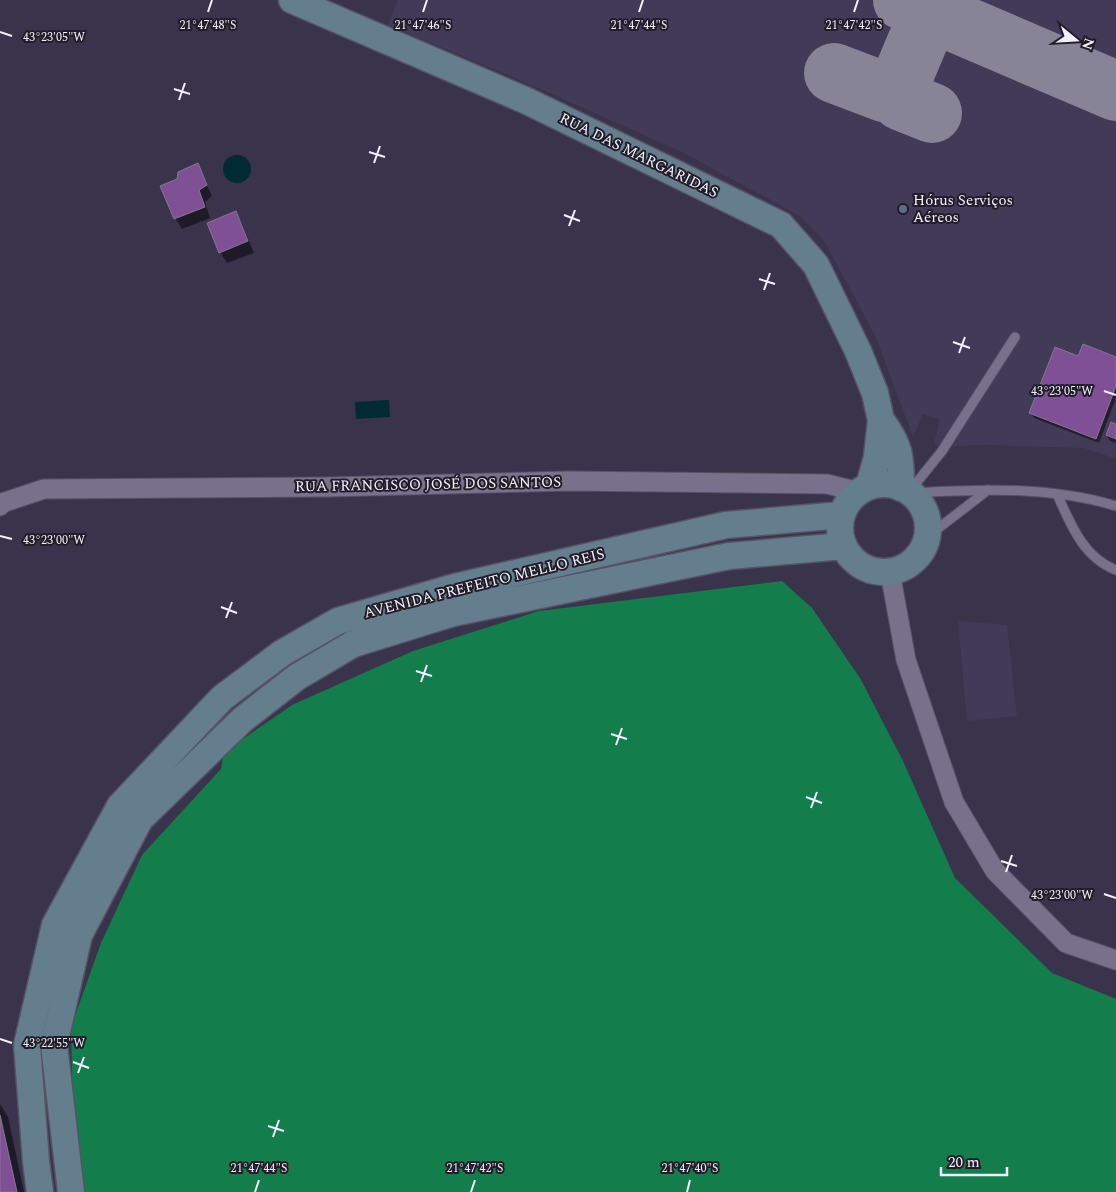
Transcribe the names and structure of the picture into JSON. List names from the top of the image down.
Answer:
{
  "streets": {
    "street": ["RUA DAS MARGARIDAS", "RUA FRANCISCO JOSÉ DOS SANTOS", "AVENIDA PREFEITO MELLO REIS"]
  },
  "crossings": [
    ["RUA DAS MARGARIDAS", "RUA FRANCISCO JOSÉ DOS SANTOS"],
    ["RUA DAS MARGARIDAS", "AVENIDA PREFEITO MELLO REIS"],
    ["RUA FRANCISCO JOSÉ DOS SANTOS", "AVENIDA PREFEITO MELLO REIS"]
  ],
  "places": ["Hórus Serviços Aéreos"],
  "scale_bar": "20 m",
  "north": "right",
  "coordinates": [
    "21°47'48\"S",
    "21°47'46\"S",
    "21°47'44\"S",
    "21°47'42\"S",
    "43°23'05\"W",
    "43°23'00\"W",
    "43°22'55\"W",
    "21°47'40\"S"
  ]
}
